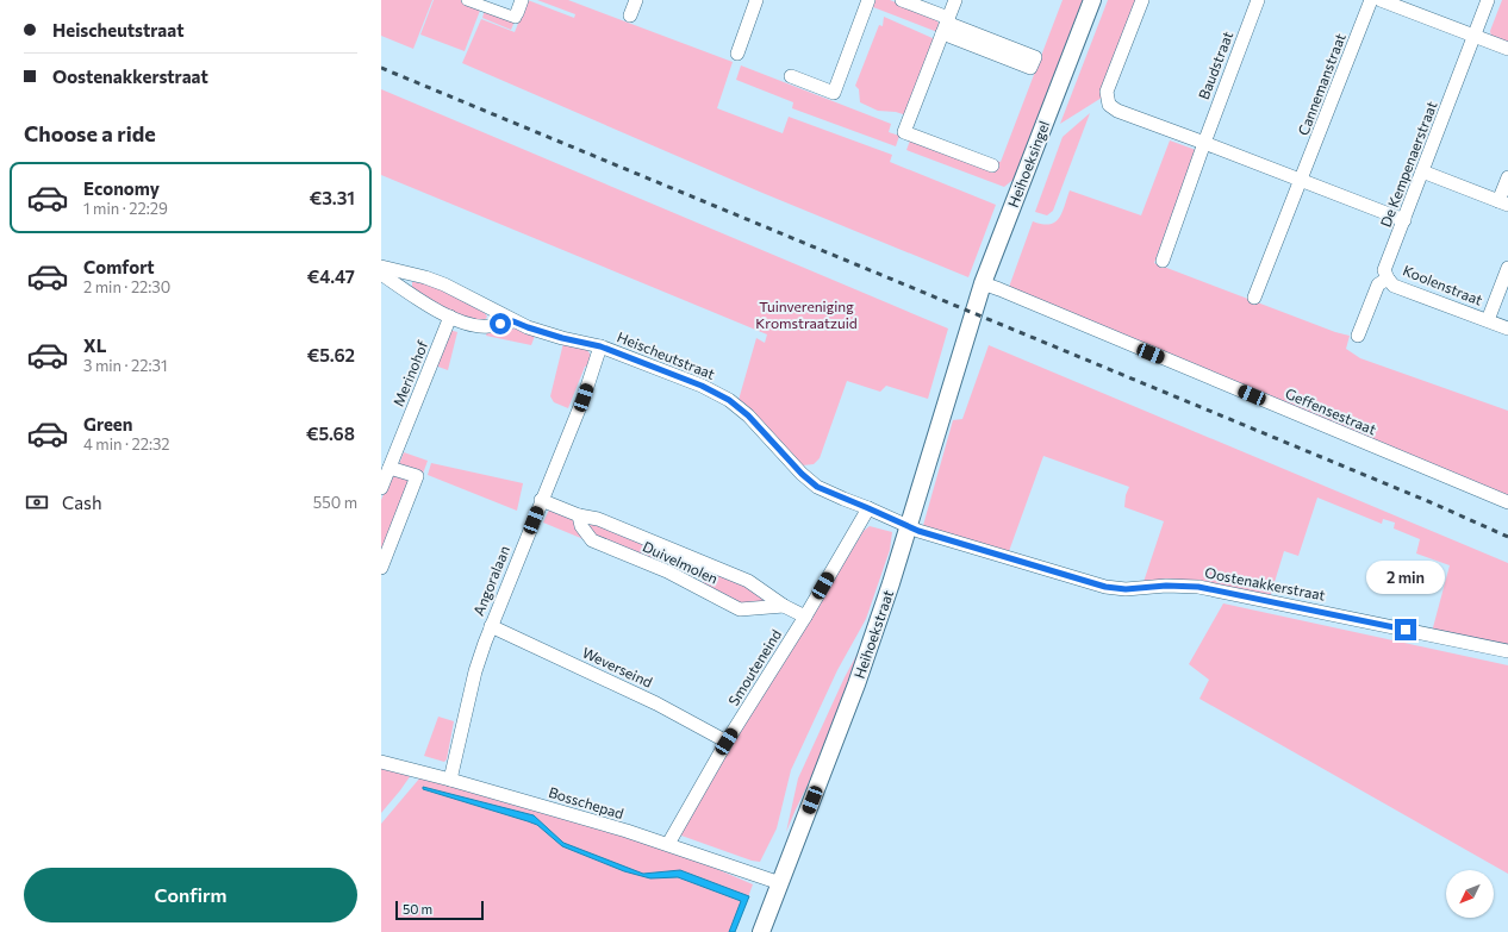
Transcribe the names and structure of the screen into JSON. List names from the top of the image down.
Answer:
{
  "streets": {
    "street": [
      "Baudstraat",
      "Cannemanstraat",
      "Heihoeksingel",
      "De Kempenaerstraat",
      "Koolenstraat",
      "Heischeutstraat",
      "Merinohof",
      "Geffensestraat",
      "Duivelmolen",
      "Angoralaan",
      "Oostenakkerstraat",
      "Heihoekstraat",
      "Weverseind",
      "Smouteneind",
      "Bosschepad"
    ]
  },
  "crossings": [
    ["Heihoeksingel", "Geffensestraat"],
    ["Heihoeksingel", "Heihoekstraat"],
    ["De Kempenaerstraat", "Koolenstraat"],
    ["Heischeutstraat", "Angoralaan"],
    ["Heischeutstraat", "Oostenakkerstraat"],
    ["Heischeutstraat", "Heihoekstraat"],
    ["Heischeutstraat", "Smouteneind"],
    ["Duivelmolen", "Angoralaan"],
    ["Duivelmolen", "Smouteneind"],
    ["Angoralaan", "Weverseind"],
    ["Angoralaan", "Bosschepad"],
    ["Oostenakkerstraat", "Heihoekstraat"],
    ["Heihoekstraat", "Bosschepad"],
    ["Weverseind", "Smouteneind"],
    ["Smouteneind", "Bosschepad"]
  ],
  "parks": ["Tuinvereniging Kromstraatzuid"],
  "scale_bar": "50 m",
  "north": "bottom left",
  "page": {
    "banner": ["Heischeutstraat", "Oostenakkerstraat"],
    "heading": "Choose a ride",
    "list": [
      {
        "name": "Economy",
        "note": "1 min · 22:29",
        "value": "€3.31"
      },
      {
        "name": "Comfort",
        "note": "2 min · 22:30",
        "value": "€4.47"
      },
      {
        "name": "XL",
        "note": "3 min · 22:31",
        "value": "€5.62"
      },
      {
        "name": "Green",
        "note": "4 min · 22:32",
        "value": "€5.68"
      }
    ],
    "pay": ["Cash", "550 m"],
    "bubble": "2 min",
    "buttons": "Confirm",
    "scale": "50 m"
  }
}
